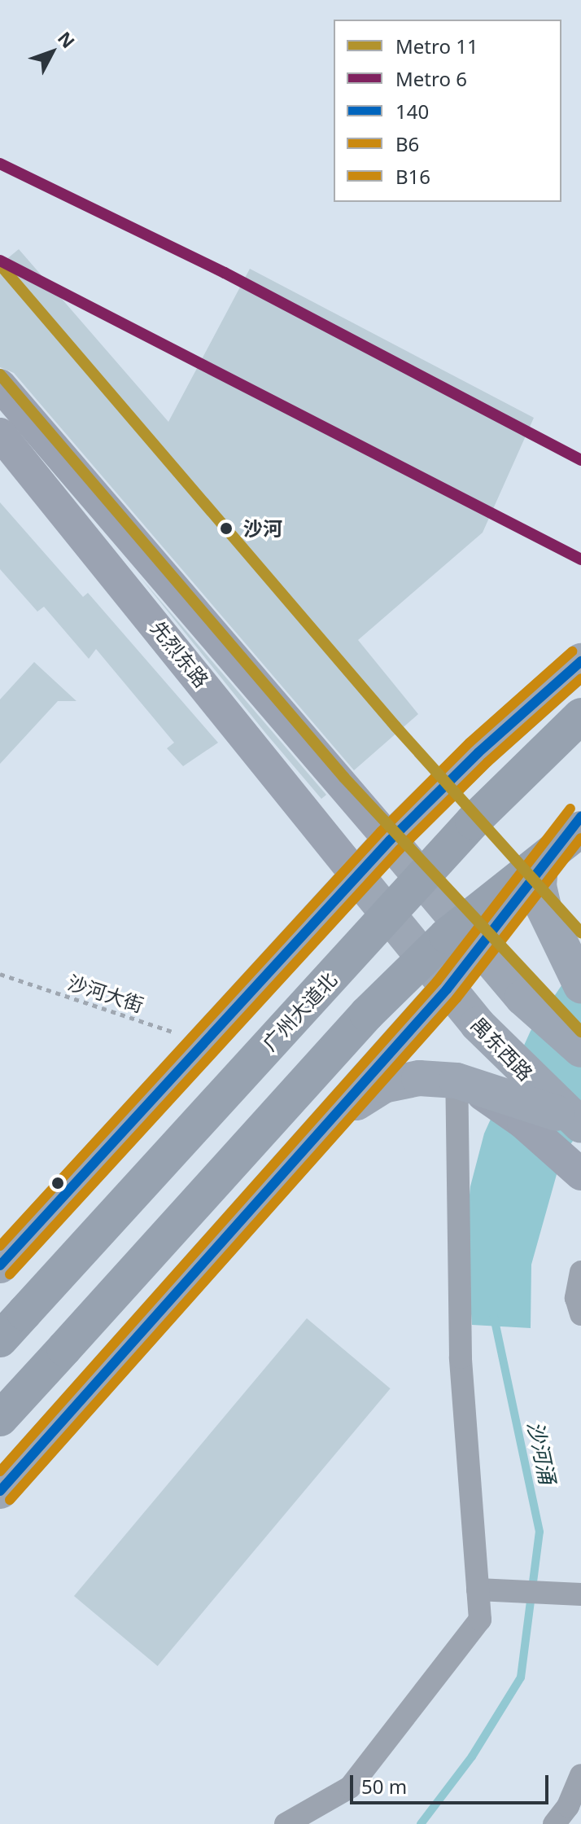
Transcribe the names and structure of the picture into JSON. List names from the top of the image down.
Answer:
{
  "streets": {
    "highway": ["广州大道北"],
    "main road": ["禺东西路"],
    "street": ["先烈东路"],
    "path": ["沙河大街"]
  },
  "crossings": [
    ["先烈东路", "禺东西路"]
  ],
  "water": ["沙河涌"],
  "places": ["沙河"],
  "lines": [
    "metro line 6",
    "metro line 11",
    "transit line B16",
    "transit line 140",
    "transit line B6"
  ],
  "legend": [
    "Metro 11",
    "Metro 6",
    "140",
    "B6",
    "B16"
  ],
  "scale_bar": "50 m",
  "north": "top right"
}
